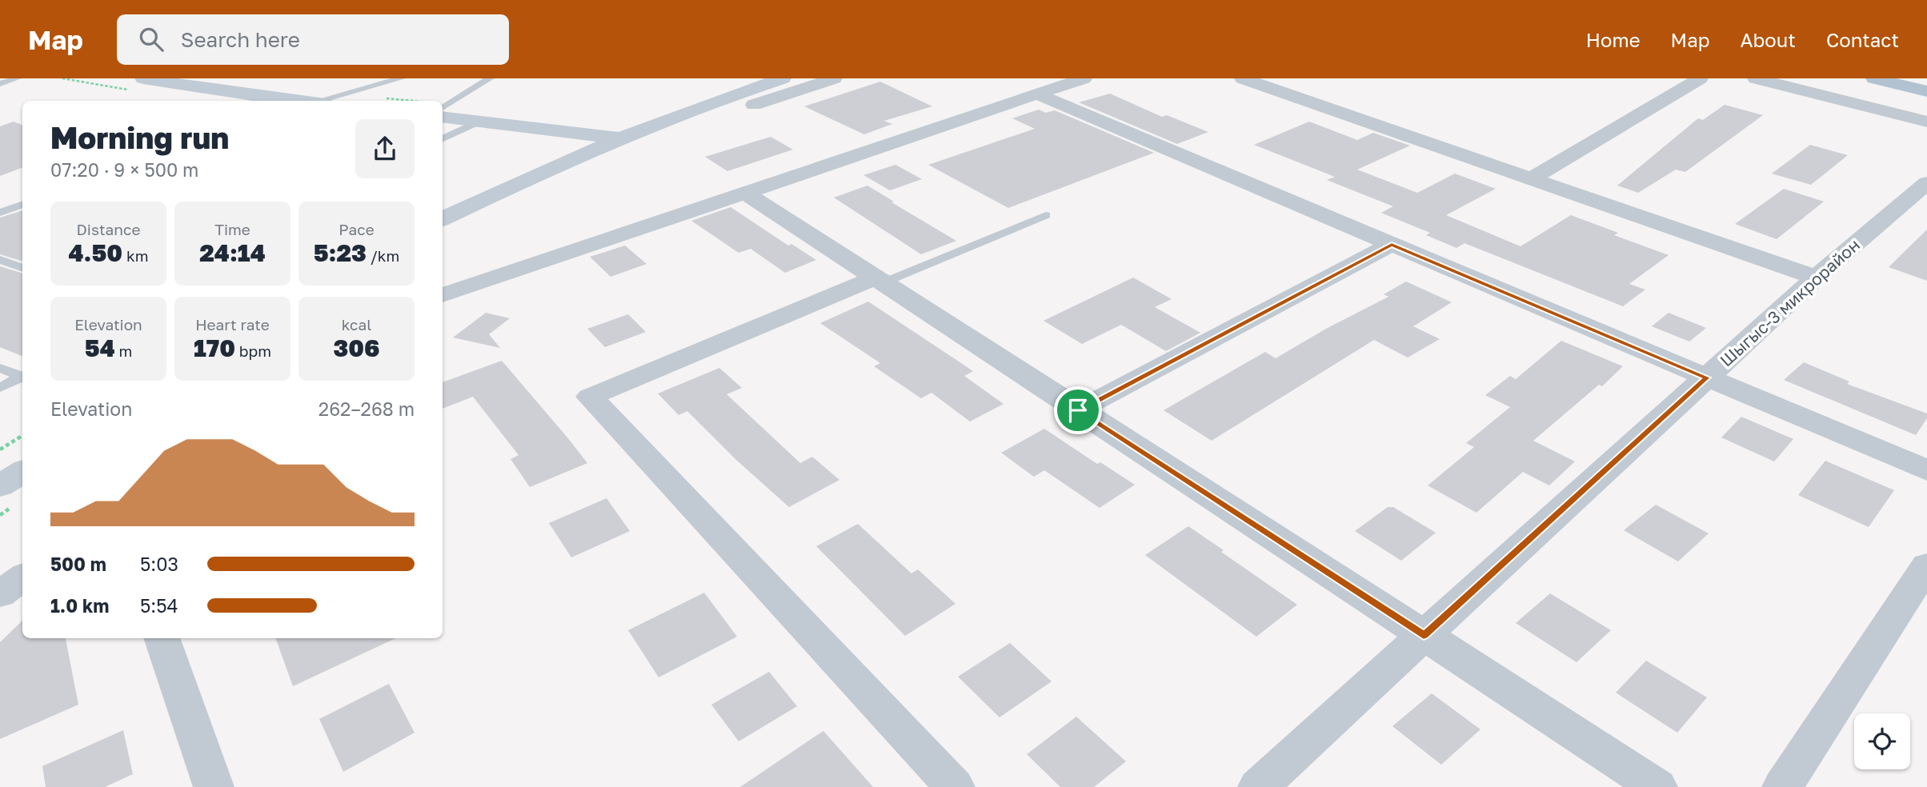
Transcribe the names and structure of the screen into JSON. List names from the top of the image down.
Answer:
{
  "streets": {
    "street": ["Шыгыс-3 микрорайон"]
  },
  "page": {
    "header": "Map",
    "search": "Search here",
    "nav": [
      "Home",
      "Map",
      "About",
      "Contact"
    ],
    "heading": ["Morning run", "07:20 · 9 × 500 m"],
    "stats": [
      ["Distance", "4.50 km"],
      ["Time", "24:14"],
      ["Pace", "5:23 /km"],
      ["Elevation", "54 m"],
      ["Heart rate", "170 bpm"],
      ["kcal", "306"]
    ],
    "chart": ["Elevation", "262–268 m"],
    "list": [
      {
        "name": "500 m",
        "note": "5:03"
      },
      {
        "name": "1.0 km",
        "note": "5:54"
      }
    ]
  }
}
